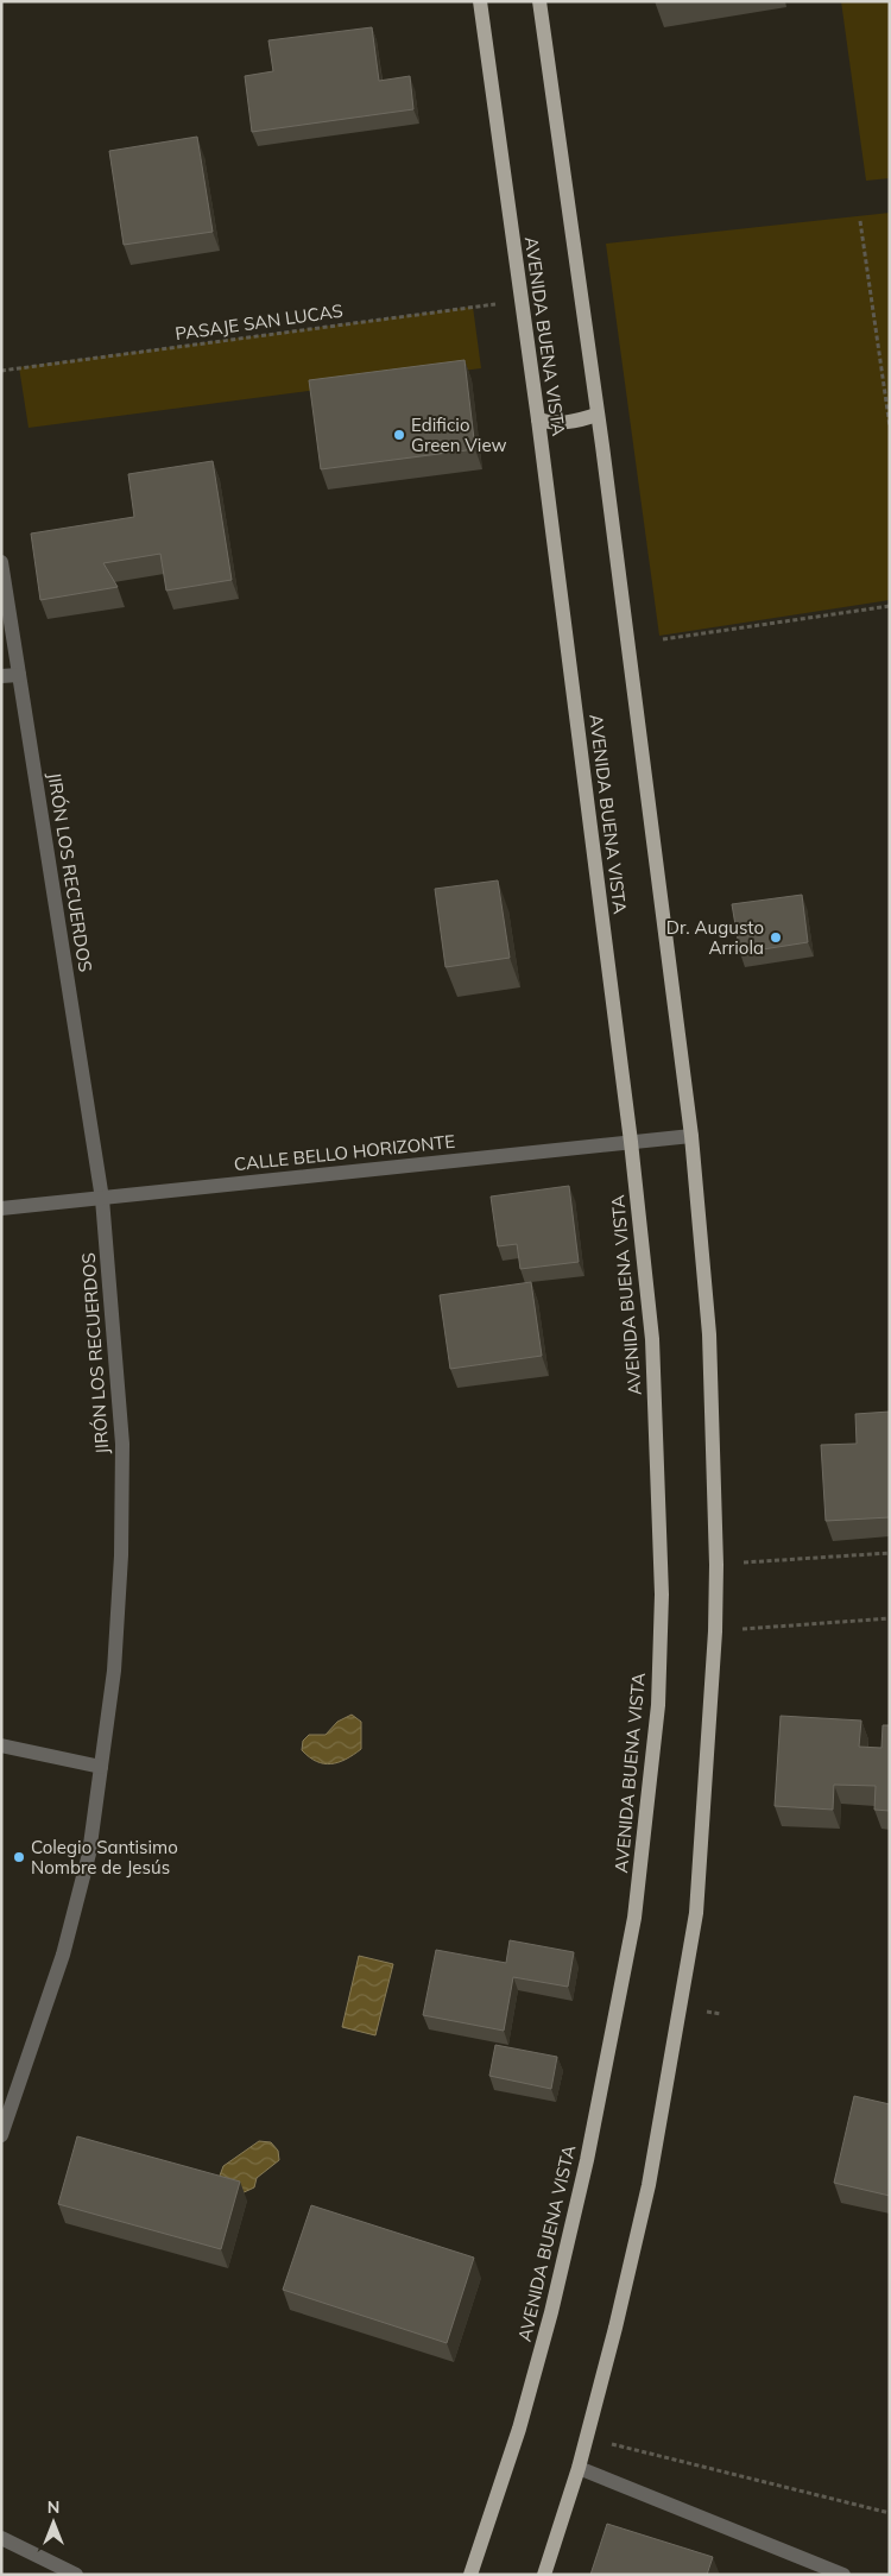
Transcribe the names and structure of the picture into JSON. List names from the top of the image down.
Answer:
{
  "streets": {
    "main road": ["AVENIDA BUENA VISTA"],
    "street": ["JIRÓN LOS RECUERDOS", "CALLE BELLO HORIZONTE"],
    "path": ["PASAJE SAN LUCAS"]
  },
  "crossings": [
    ["PASAJE SAN LUCAS", "AVENIDA BUENA VISTA"],
    ["AVENIDA BUENA VISTA", "CALLE BELLO HORIZONTE"],
    ["JIRÓN LOS RECUERDOS", "CALLE BELLO HORIZONTE"]
  ],
  "places": ["Edificio Green View", "Dr. Augusto Arriola", "Colegio Santisimo Nombre de Jesús"],
  "north": "top"
}
